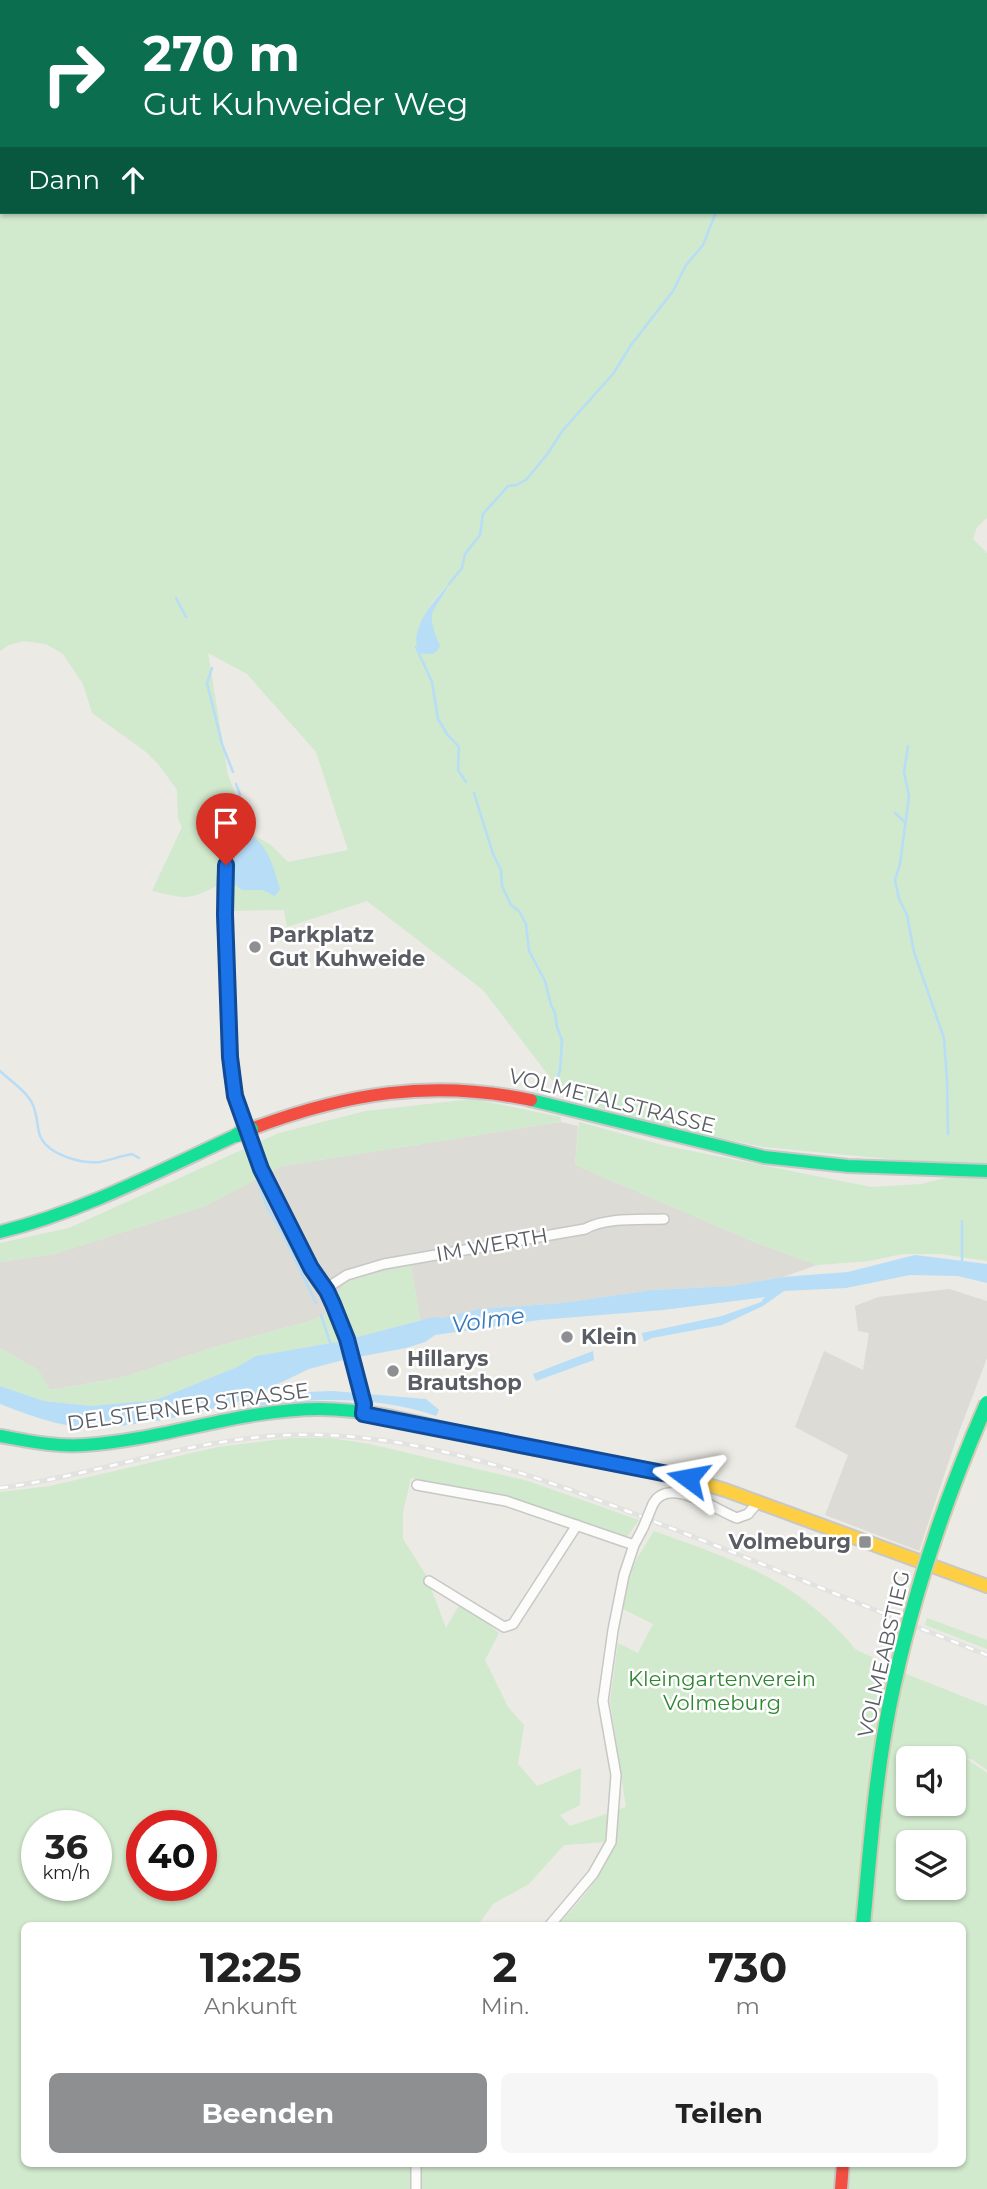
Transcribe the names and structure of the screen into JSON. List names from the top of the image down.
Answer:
{
  "streets": {
    "street": [
      "VOLMETALSTRASSE",
      "IM WERTH",
      "DELSTERNER STRASSE",
      "VOLMEABSTIEG"
    ]
  },
  "water": ["Volme"],
  "parks": ["Kleingartenverein Volmeburg"],
  "places": {
    "other": ["Parkplatz Gut Kuhweide", "Klein", "Hillarys Brautshop"],
    "transit": ["Volmeburg"]
  },
  "page": {
    "turn": ["270 m", "Gut Kuhweider Weg"],
    "then": "Dann",
    "speed": "36 km/h",
    "limit": "40",
    "eta": [
      "12:25",
      "Ankunft",
      "2",
      "Min.",
      "730",
      "m"
    ],
    "buttons": ["Beenden", "Teilen"]
  }
}
